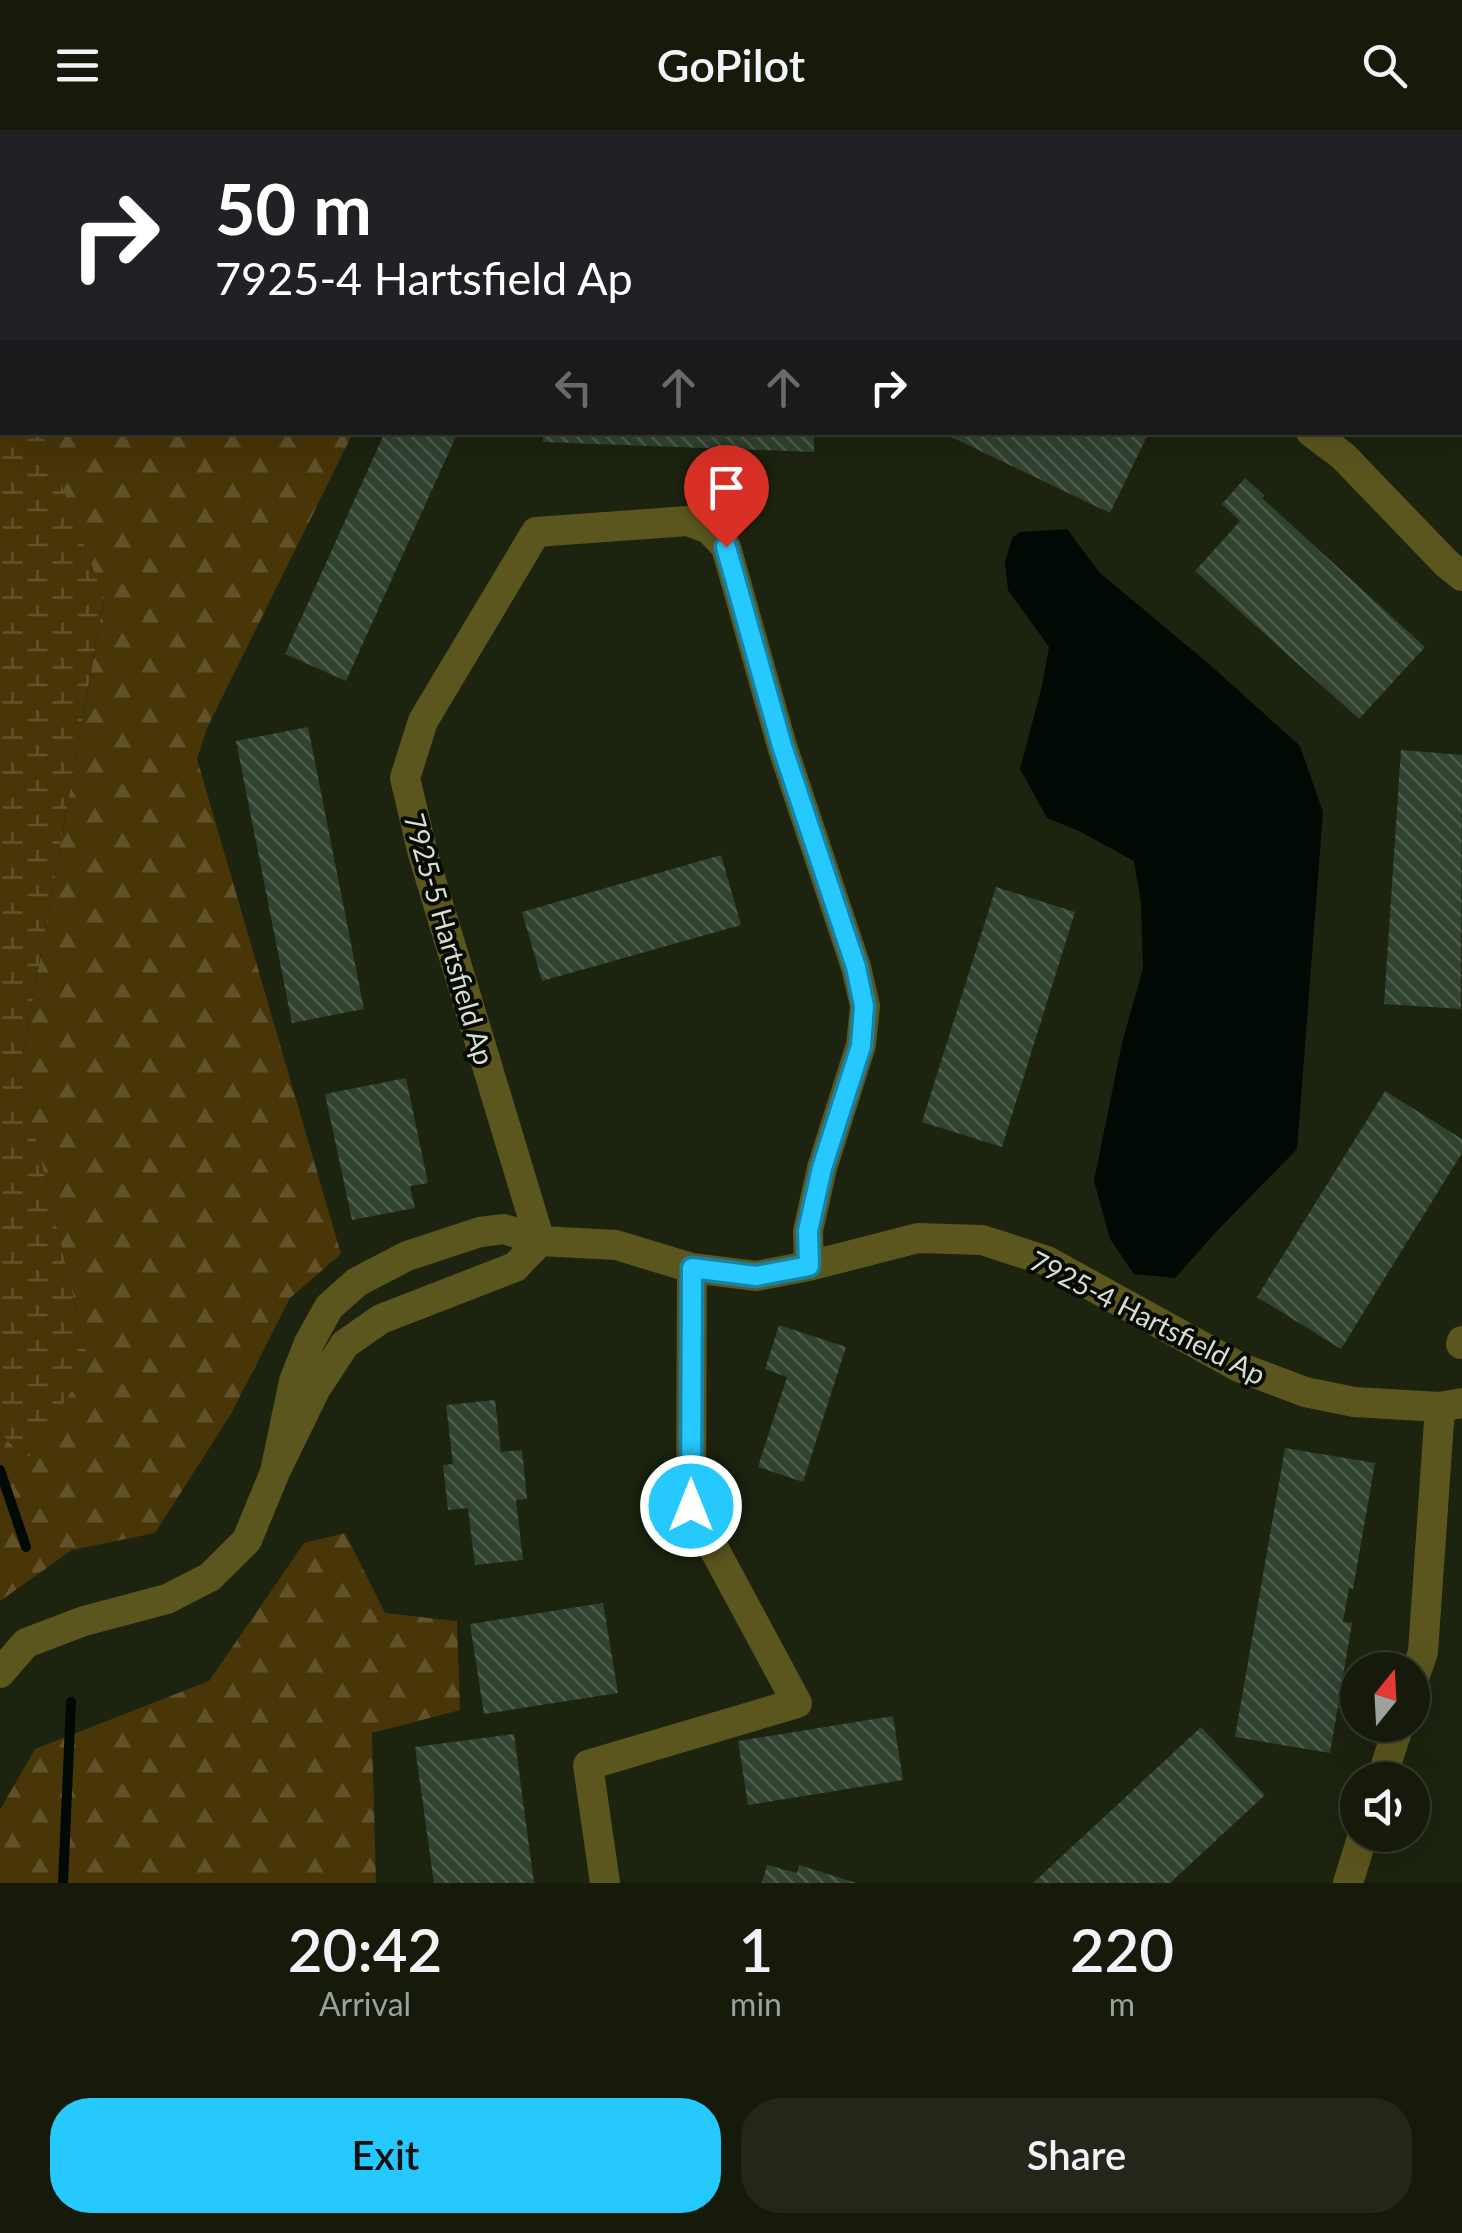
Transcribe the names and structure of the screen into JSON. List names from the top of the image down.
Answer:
{
  "streets": {
    "street": ["7925-5 Hartsfield Ap", "7925-4 Hartsfield Ap"]
  },
  "crossings": [
    ["7925-5 Hartsfield Ap", "7925-4 Hartsfield Ap"]
  ],
  "north": "top",
  "page": {
    "header": "GoPilot",
    "turn": ["50 m", "7925-4 Hartsfield Ap"],
    "eta": [
      "20:42",
      "Arrival",
      "1",
      "min",
      "220",
      "m"
    ],
    "buttons": ["Exit", "Share"]
  }
}
